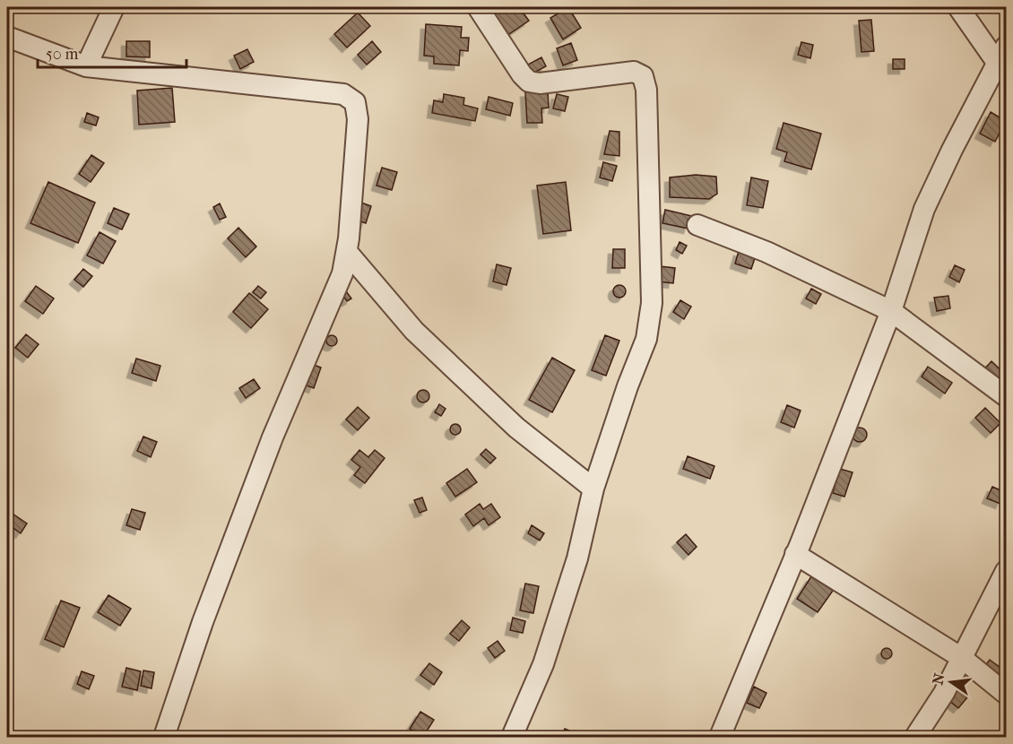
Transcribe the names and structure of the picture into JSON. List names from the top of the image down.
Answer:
{
  "scale_bar": "50 m",
  "north": "left"
}
